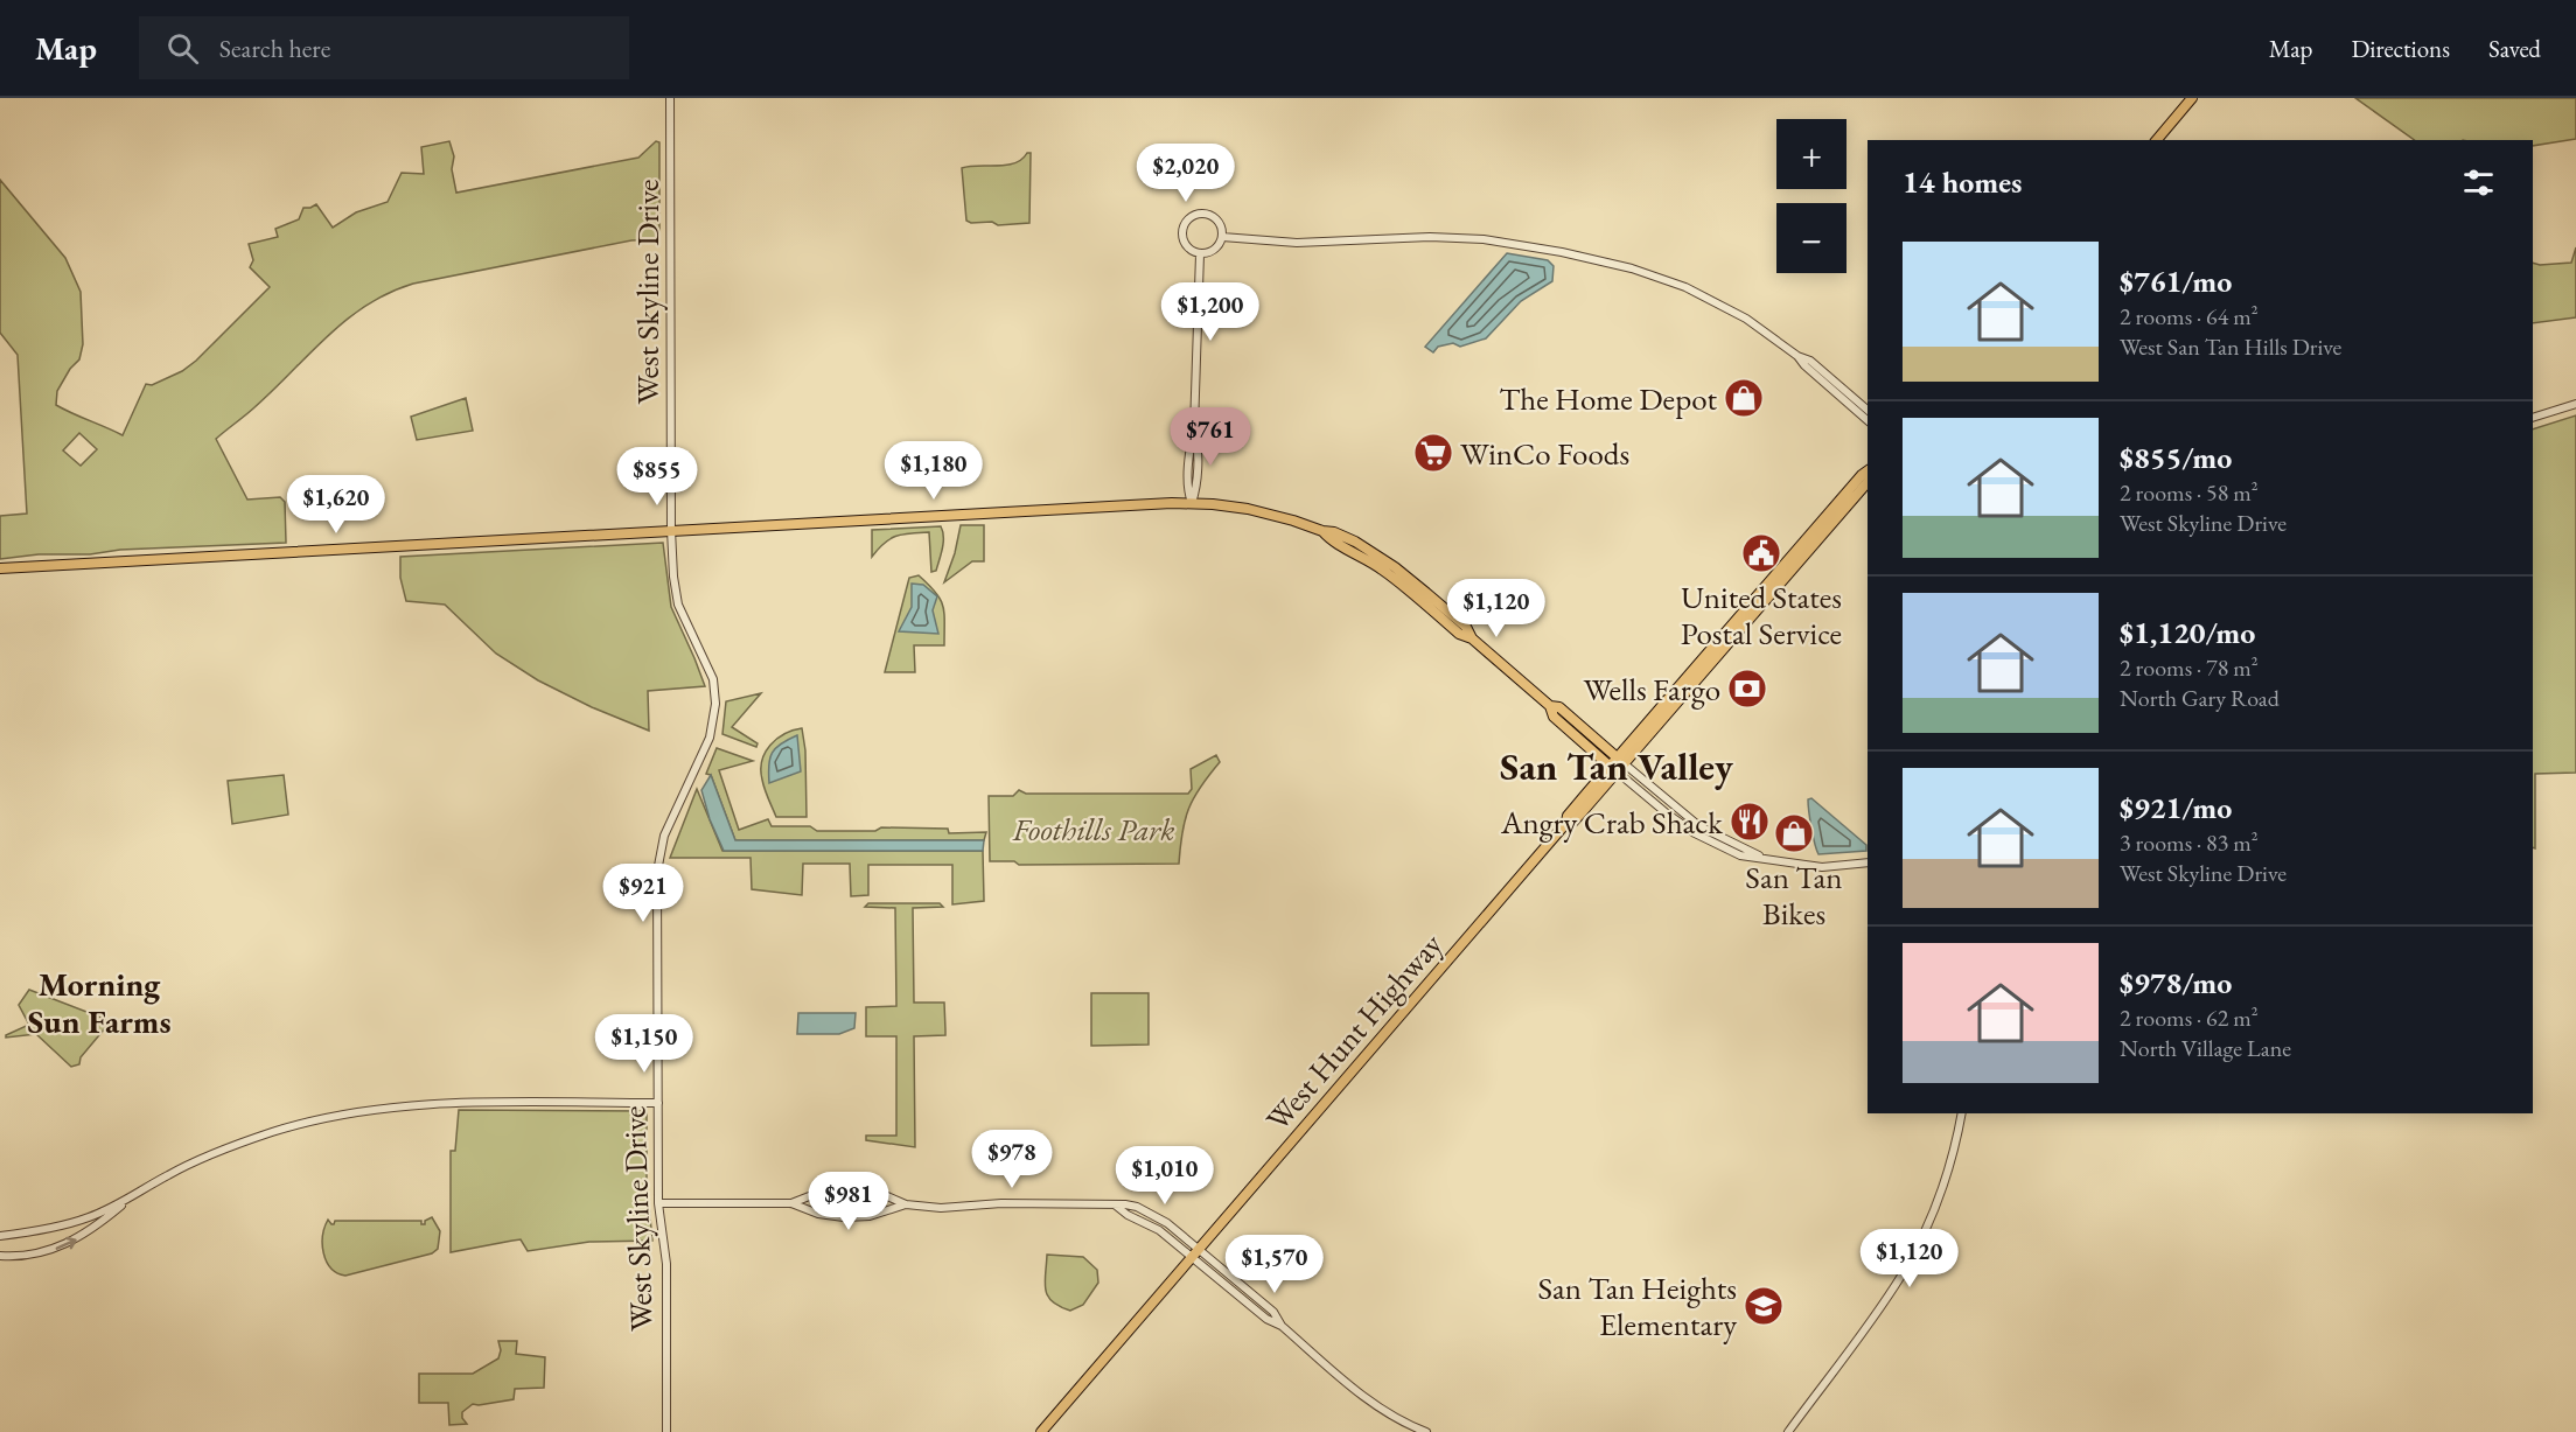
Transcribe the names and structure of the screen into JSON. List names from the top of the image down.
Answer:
{
  "streets": {
    "main road": ["West Hunt Highway"],
    "street": ["West Skyline Drive"]
  },
  "districts": ["San Tan Valley", "Morning Sun Farms"],
  "parks": ["Foothills Park"],
  "places": {
    "shop": ["The Home Depot", "San Tan Bikes"],
    "supermarket": ["WinCo Foods"],
    "public building": ["United States Postal Service"],
    "bank": ["Wells Fargo"],
    "restaurant": ["Angry Crab Shack"],
    "school or university": ["San Tan Heights Elementary"]
  },
  "page": {
    "header": "Map",
    "search": "Search here",
    "nav": ["Map", "Directions", "Saved"],
    "map_buttons": ["+", "−"],
    "heading": "14 homes",
    "price": [
      "$2,020",
      "$1,200",
      "$761",
      "$1,180",
      "$855",
      "$1,620",
      "$1,120",
      "$921",
      "$1,150",
      "$978",
      "$1,010",
      "$981",
      "$1,120",
      "$1,570"
    ],
    "list": [
      {
        "name": "$761/mo",
        "note": "2 rooms · 64 m² · West San Tan Hills Drive"
      },
      {
        "name": "$855/mo",
        "note": "2 rooms · 58 m² · West Skyline Drive"
      },
      {
        "name": "$1,120/mo",
        "note": "2 rooms · 78 m² · North Gary Road"
      },
      {
        "name": "$921/mo",
        "note": "3 rooms · 83 m² · West Skyline Drive"
      },
      {
        "name": "$978/mo",
        "note": "2 rooms · 62 m² · North Village Lane"
      }
    ]
  }
}
